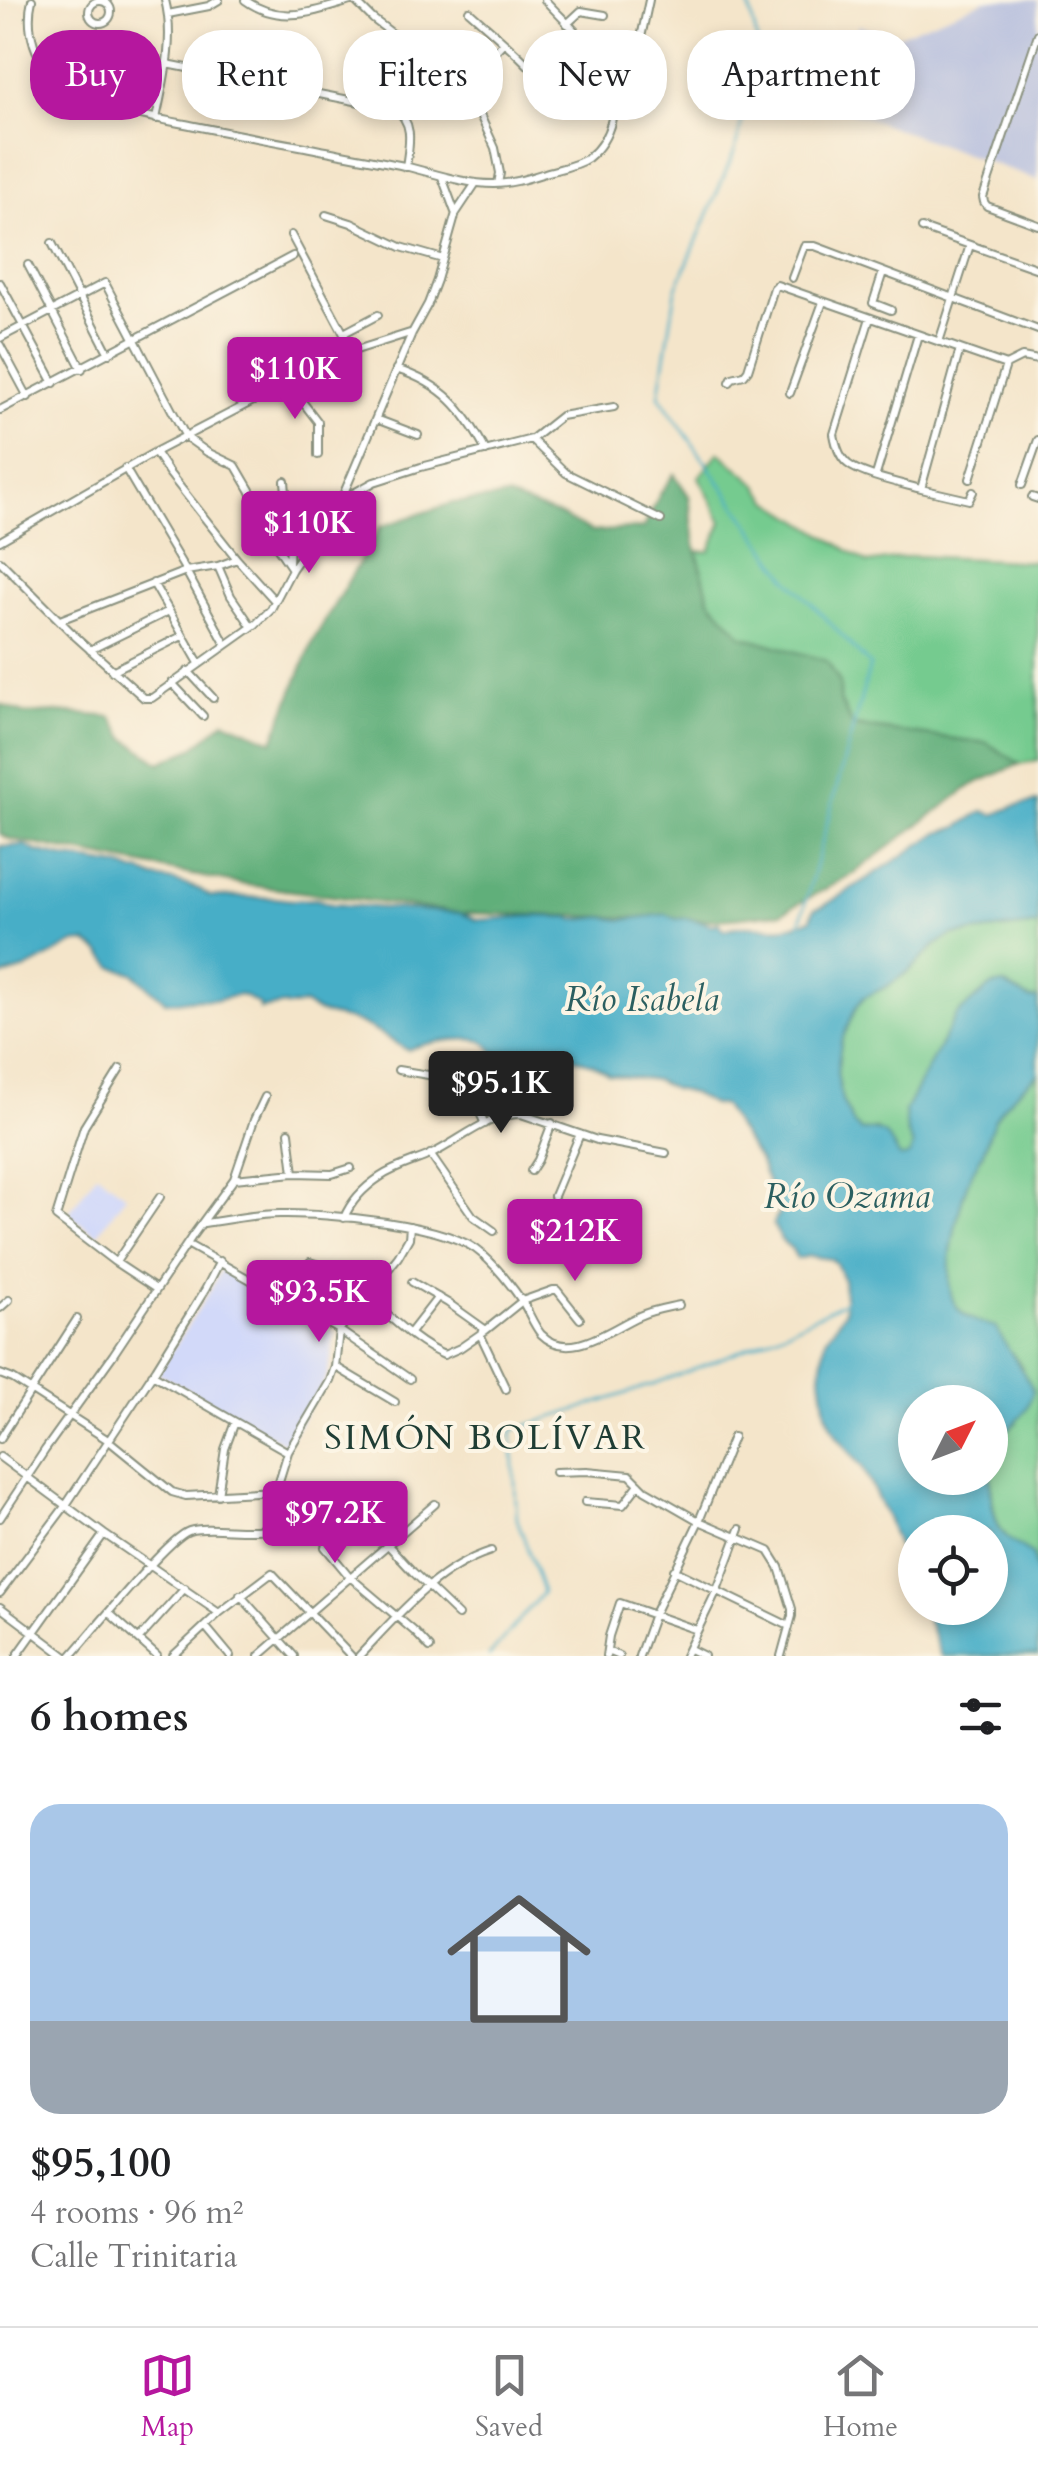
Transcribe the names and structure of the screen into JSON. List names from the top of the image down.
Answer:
{
  "districts": ["SIMÓN BOLÍVAR"],
  "water": ["Río Isabela", "Río Ozama"],
  "north": "top right",
  "page": {
    "chip": [
      "Buy",
      "Rent",
      "Filters",
      "New",
      "Apartment"
    ],
    "price": [
      "$110K",
      "$110K",
      "$95.1K",
      "$212K",
      "$93.5K",
      "$97.2K"
    ],
    "heading": "6 homes",
    "list": [
      {
        "name": "$95,100",
        "note": "4 rooms · 96 m² · Calle Trinitaria"
      }
    ],
    "tabs": ["Map", "Saved", "Home"]
  }
}
